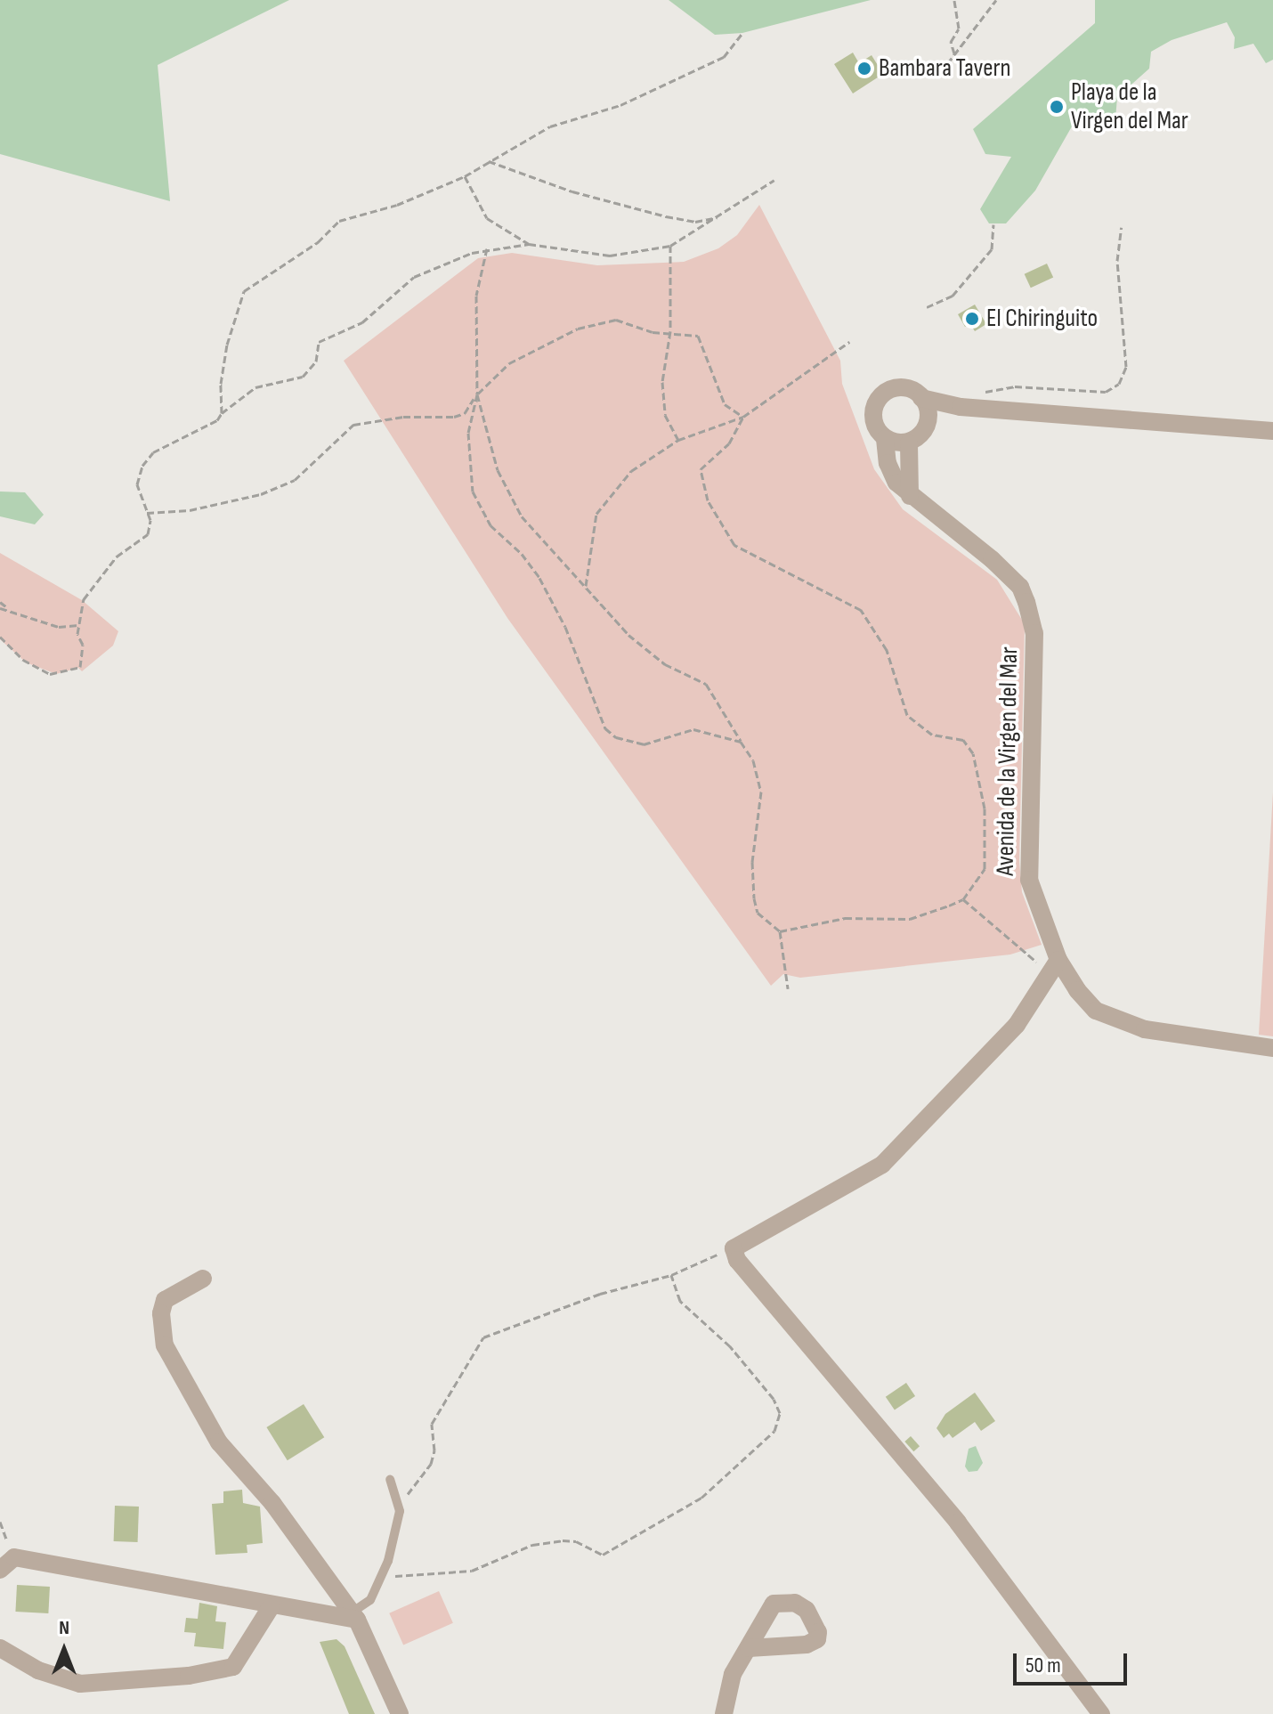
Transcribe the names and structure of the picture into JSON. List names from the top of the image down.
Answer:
{
  "streets": {
    "street": ["Avenida de la Virgen del Mar"]
  },
  "places": ["Bambara Tavern", "Playa de la Virgen del Mar", "El Chiringuito"],
  "scale_bar": "50 m",
  "north": "top"
}
